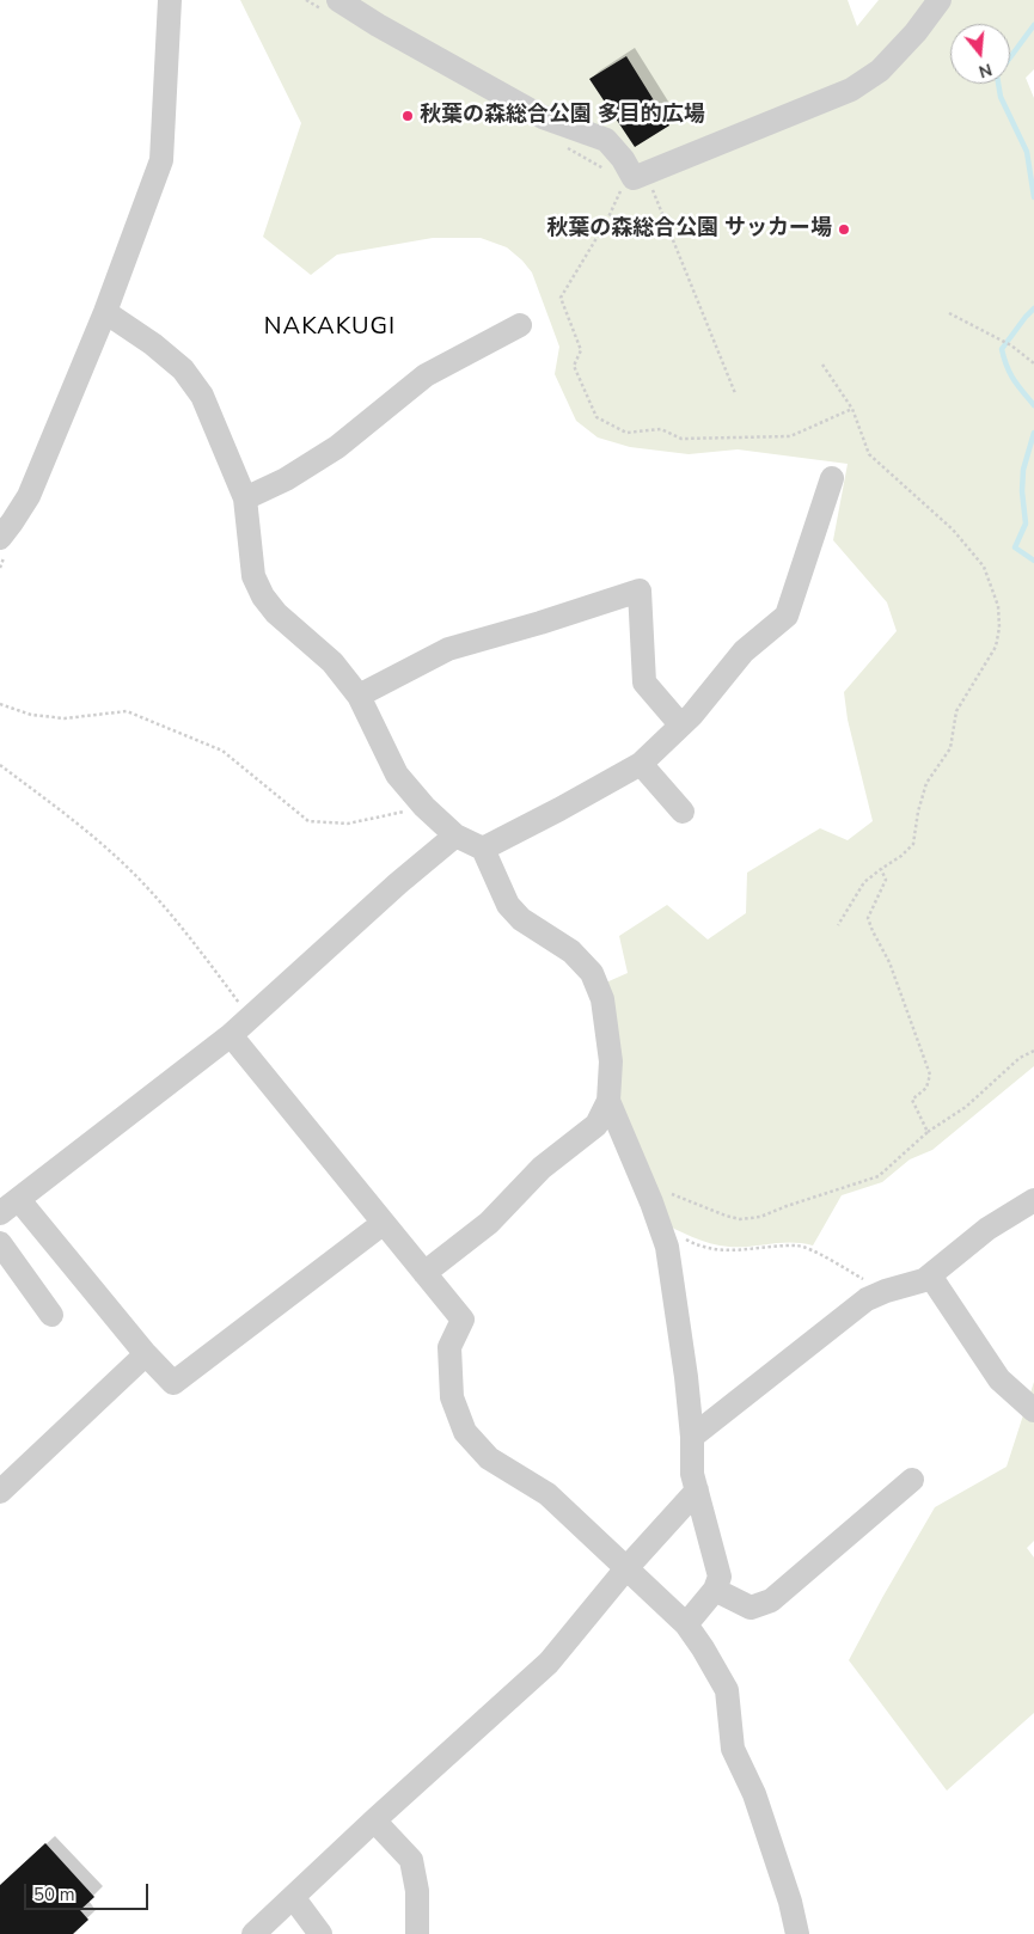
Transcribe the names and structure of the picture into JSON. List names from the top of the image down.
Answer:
{
  "districts": ["NAKAKUGI"],
  "places": ["秋葉の森総合公園 多目的広場", "秋葉の森総合公園 サッカー場"],
  "scale_bar": "50 m",
  "north": "bottom"
}
